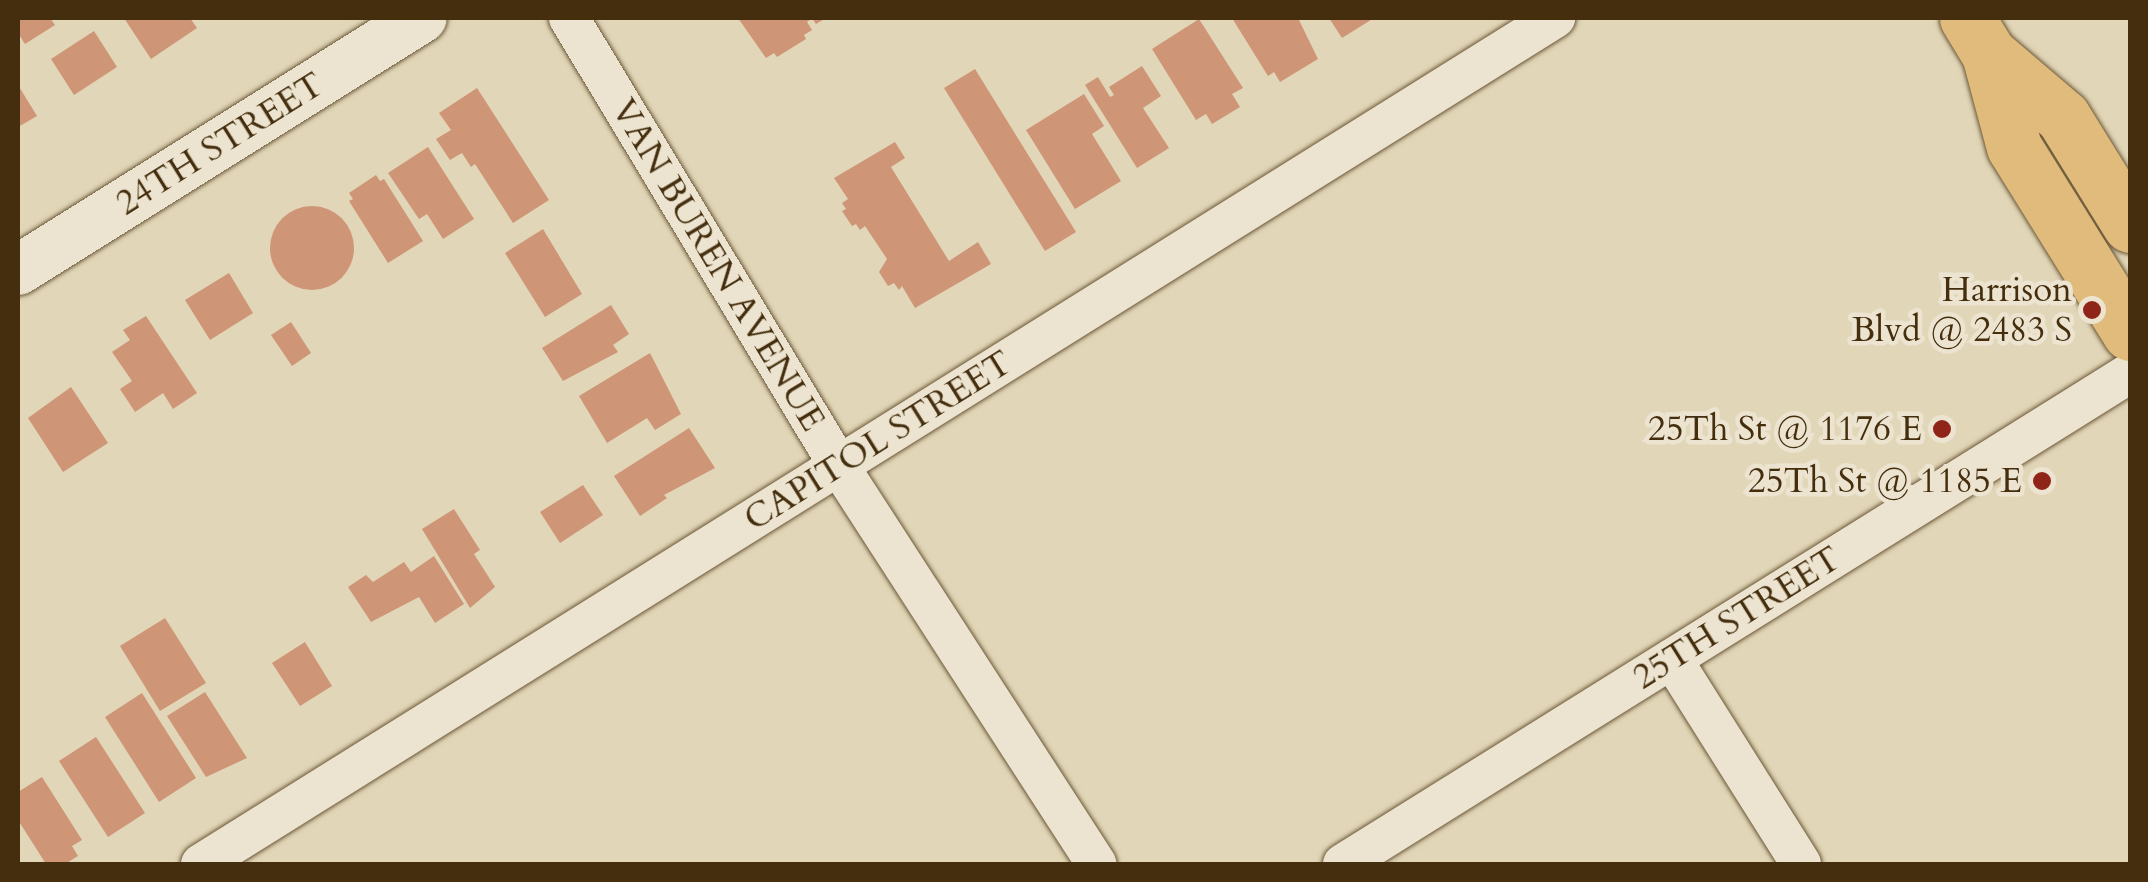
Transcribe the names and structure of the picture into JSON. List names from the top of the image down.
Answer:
{
  "streets": {
    "street": [
      "24TH STREET",
      "VAN BUREN AVENUE",
      "CAPITOL STREET",
      "25TH STREET"
    ]
  },
  "crossings": [
    ["VAN BUREN AVENUE", "CAPITOL STREET"]
  ],
  "places": ["Harrison Blvd @ 2483 S", "25Th St @ 1176 E", "25Th St @ 1185 E"]
}
